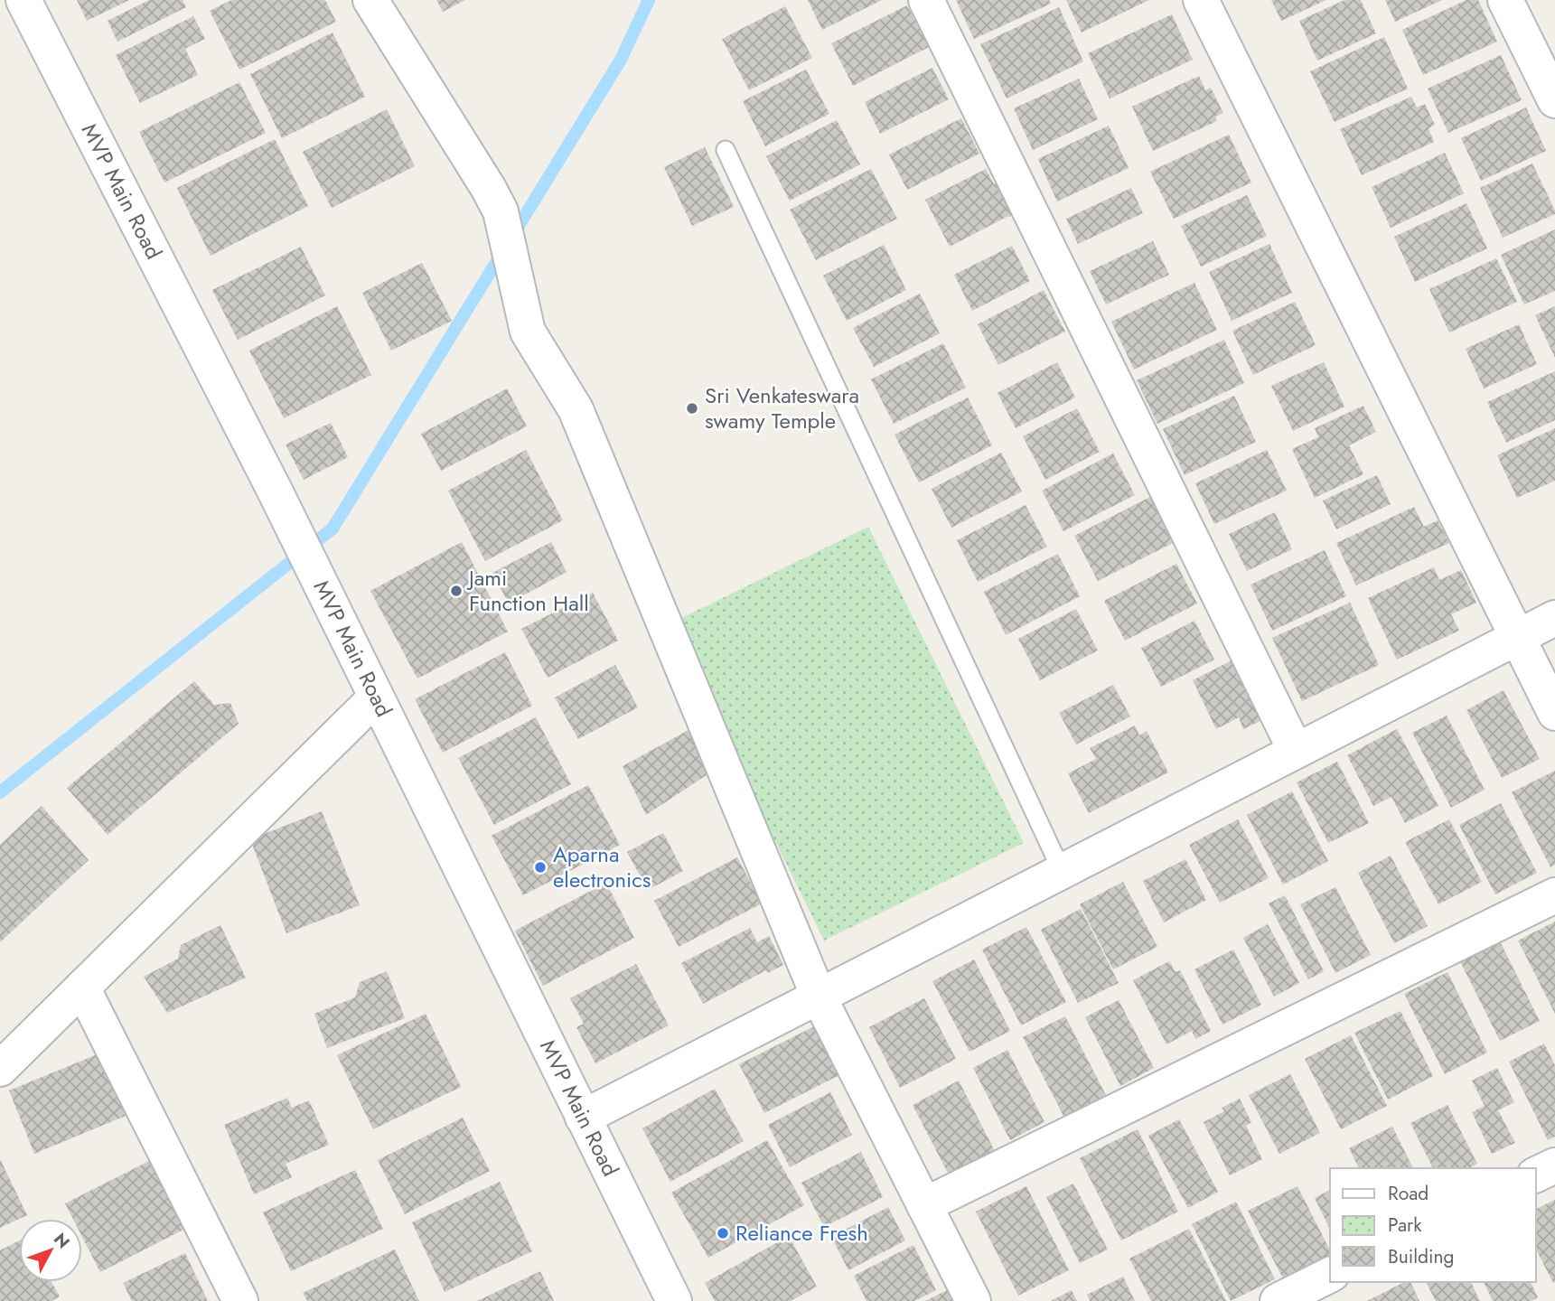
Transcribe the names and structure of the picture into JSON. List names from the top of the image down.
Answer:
{
  "streets": {
    "street": ["MVP Main Road"]
  },
  "places": [
    "Sri Venkateswara swamy Temple",
    "Jami Function Hall",
    "Aparna electronics",
    "Reliance Fresh"
  ],
  "legend": ["Road", "Park", "Building"],
  "north": "top right"
}
